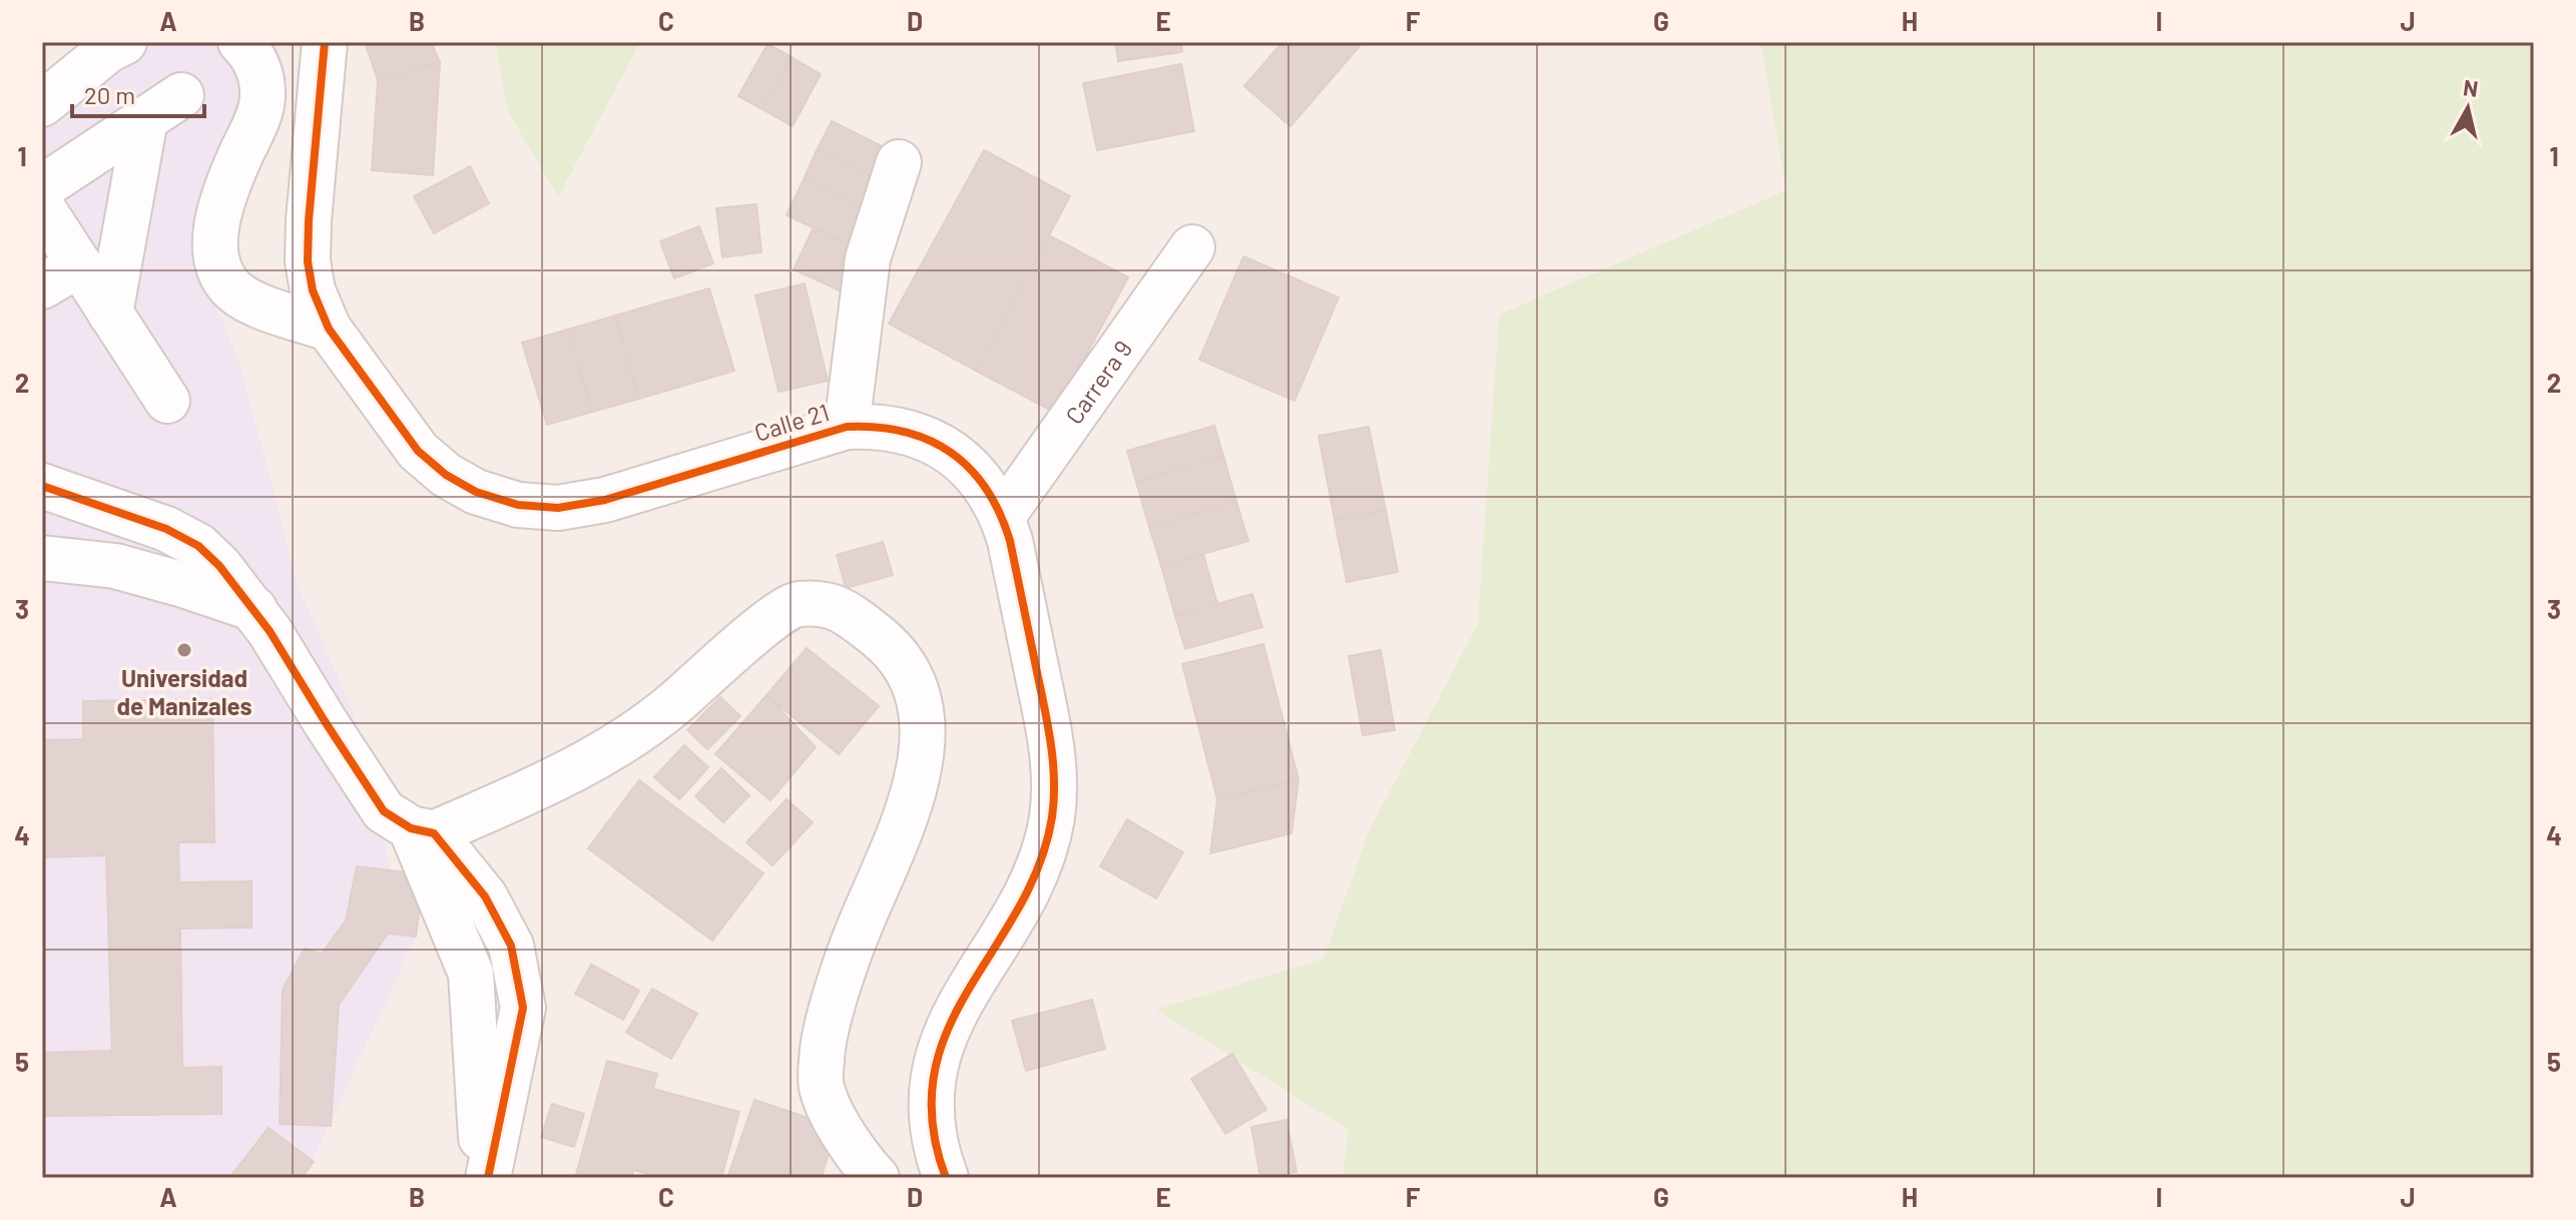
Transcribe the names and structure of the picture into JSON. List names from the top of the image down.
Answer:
{
  "streets": {
    "street": ["Carrera 9", "Calle 21"]
  },
  "crossings": [
    ["Carrera 9", "Calle 21"]
  ],
  "places": ["Universidad de Manizales"],
  "scale_bar": "20 m",
  "north": "top",
  "grid": {
    "columns": [
      "A",
      "B",
      "C",
      "D",
      "E",
      "F",
      "G",
      "H",
      "I",
      "J"
    ],
    "rows": [
      "1",
      "2",
      "3",
      "4",
      "5"
    ]
  }
}
